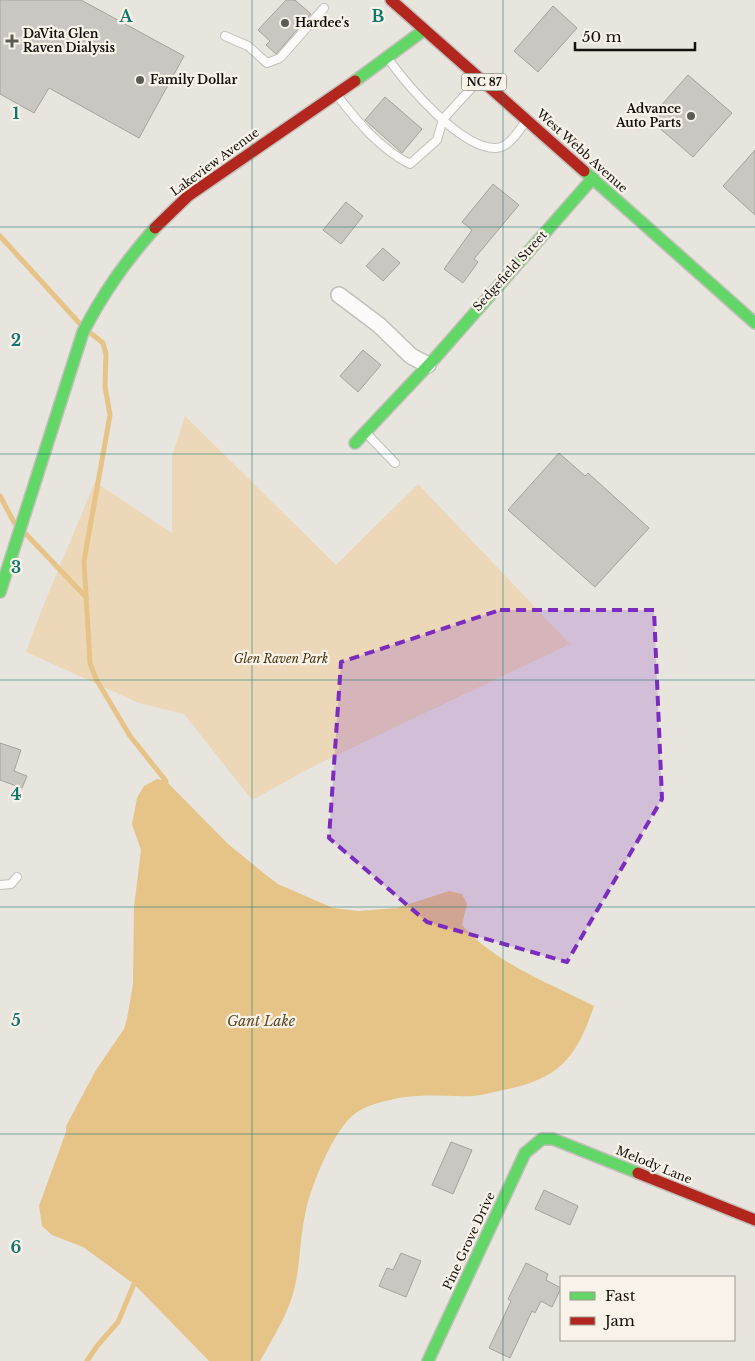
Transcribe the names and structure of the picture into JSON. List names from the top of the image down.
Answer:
{
  "streets": {
    "main road": [
      "NC 87",
      "West Webb Avenue",
      "Lakeview Avenue",
      "Sedgefield Street",
      "Melody Lane",
      "Pine Grove Drive"
    ]
  },
  "crossings": [
    ["West Webb Avenue", "Lakeview Avenue"],
    ["West Webb Avenue", "Sedgefield Street"],
    ["Melody Lane", "Pine Grove Drive"]
  ],
  "water": ["Gant Lake"],
  "parks": ["Glen Raven Park"],
  "places": {
    "other": ["Hardee's", "Family Dollar", "Advance Auto Parts"],
    "health": ["DaVita Glen Raven Dialysis"]
  },
  "legend": ["Fast", "Jam"],
  "scale_bar": "50 m",
  "grid": {
    "columns": ["A", "B"],
    "rows": [
      "1",
      "2",
      "3",
      "4",
      "5",
      "6"
    ]
  }
}
